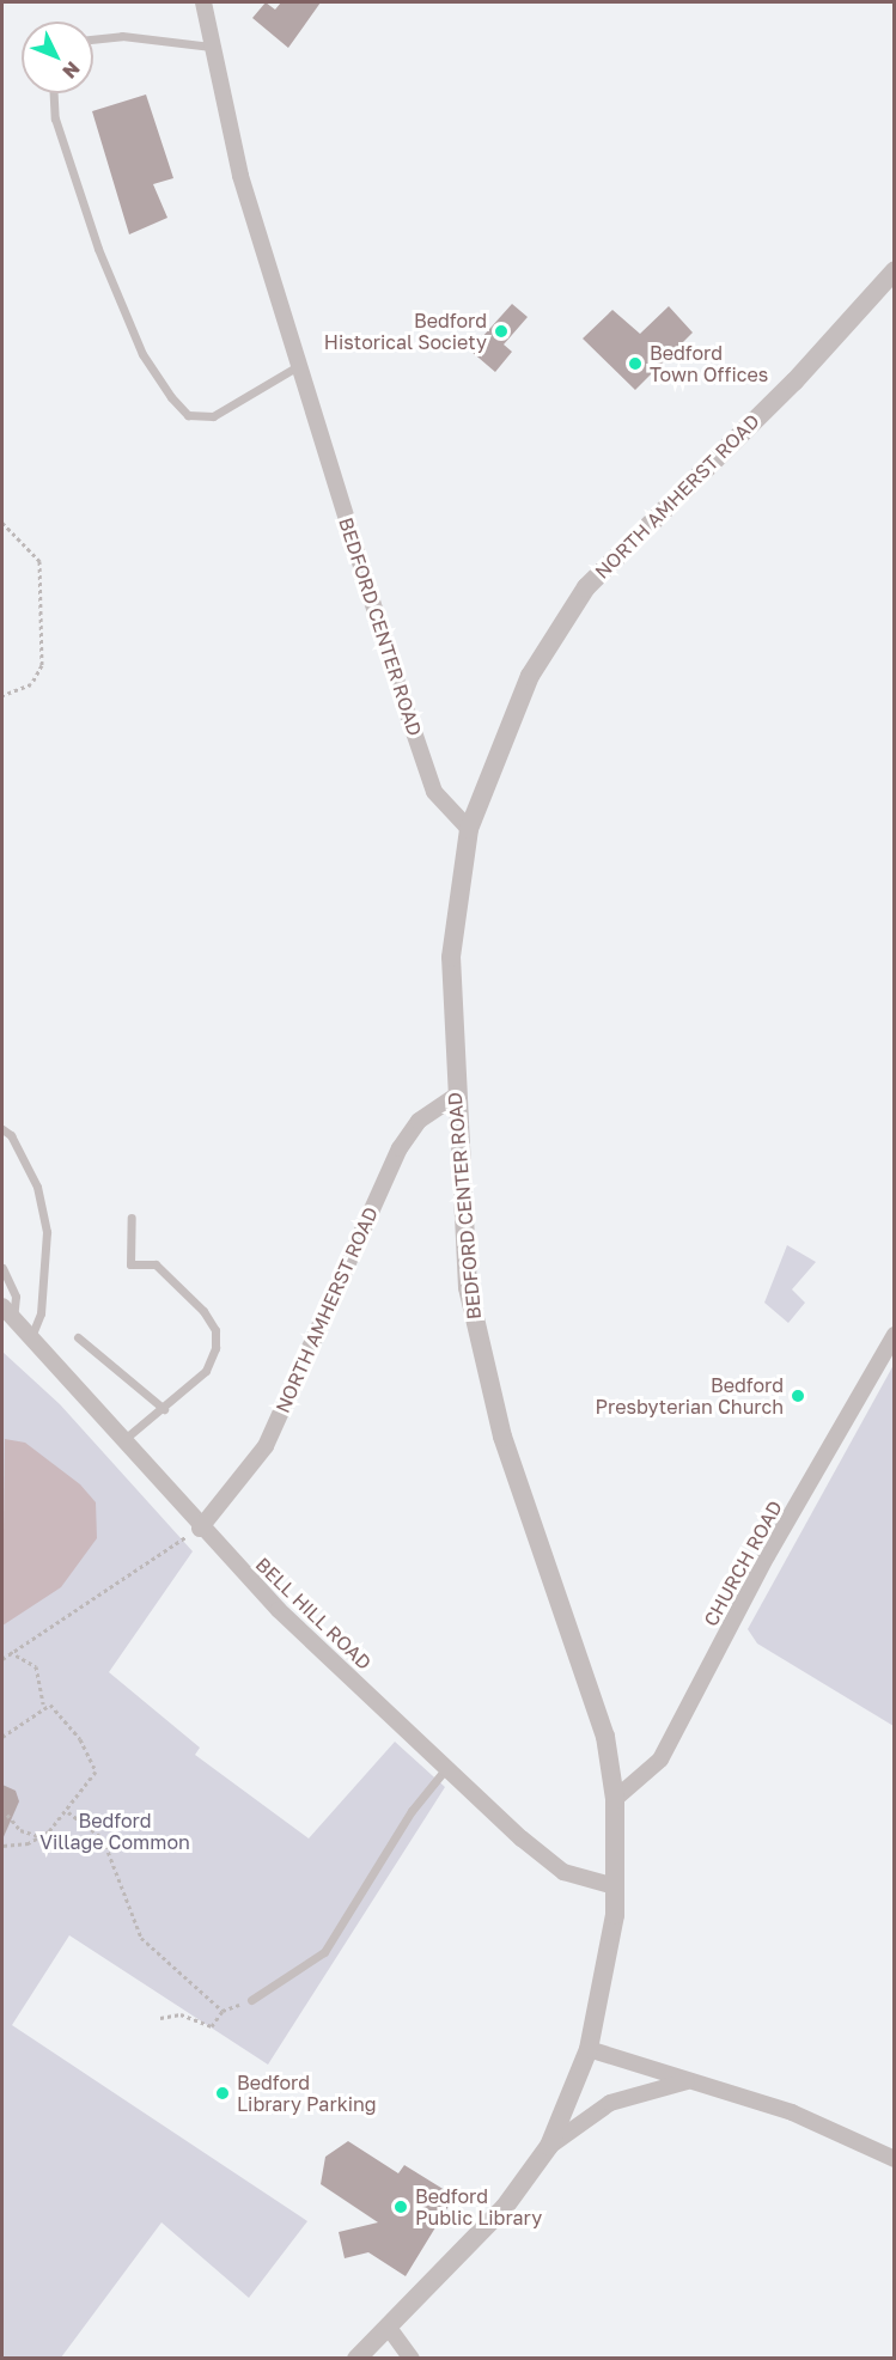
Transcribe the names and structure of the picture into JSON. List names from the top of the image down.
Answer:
{
  "streets": {
    "street": [
      "NORTH AMHERST ROAD",
      "BEDFORD CENTER ROAD",
      "CHURCH ROAD",
      "BELL HILL ROAD"
    ]
  },
  "crossings": [
    ["NORTH AMHERST ROAD", "BEDFORD CENTER ROAD"],
    ["NORTH AMHERST ROAD", "BELL HILL ROAD"],
    ["BEDFORD CENTER ROAD", "CHURCH ROAD"],
    ["BEDFORD CENTER ROAD", "BELL HILL ROAD"]
  ],
  "parks": ["Bedford Village Common"],
  "places": [
    "Bedford Historical Society",
    "Bedford Town Offices",
    "Bedford Presbyterian Church",
    "Bedford Library Parking",
    "Bedford Public Library"
  ],
  "north": "bottom right"
}
